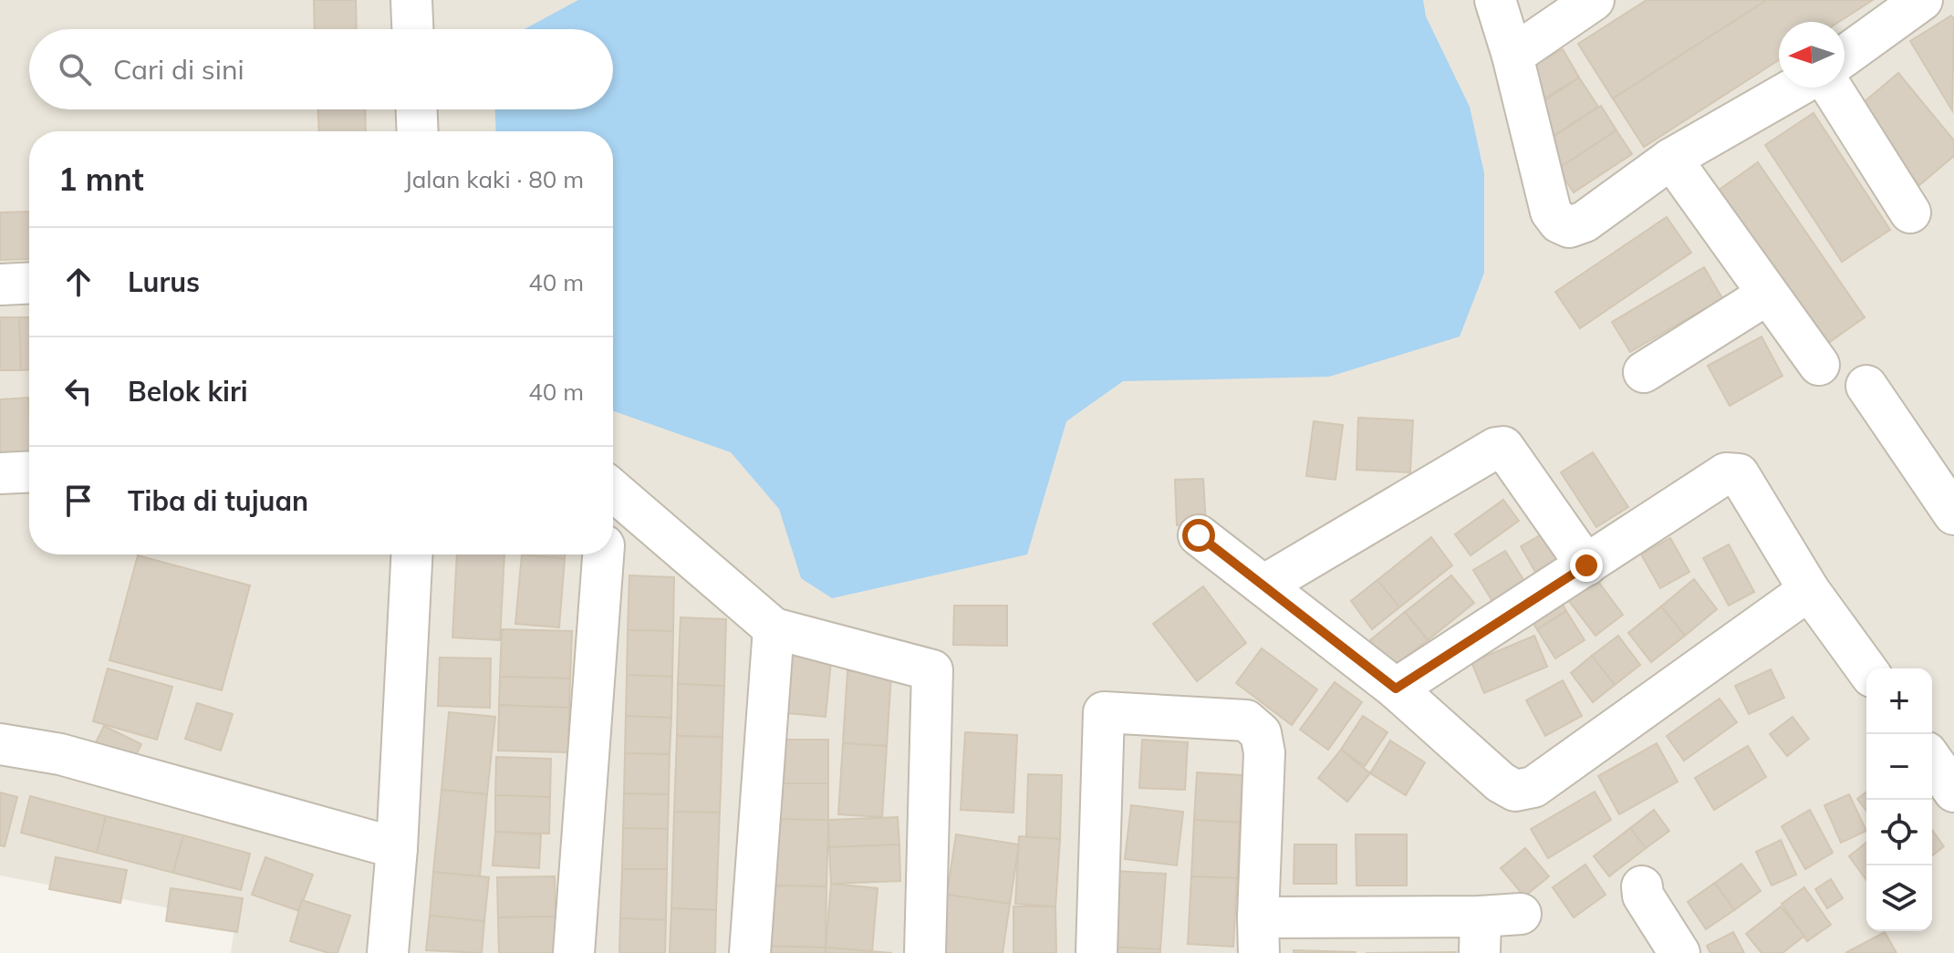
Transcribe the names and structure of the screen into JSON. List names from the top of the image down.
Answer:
{
  "north": "left",
  "page": {
    "search": "Cari di sini",
    "heading": ["1 mnt", "Jalan kaki · 80 m"],
    "list": [
      ["Lurus", "40 m"],
      ["Belok kiri", "40 m"],
      "Tiba di tujuan"
    ],
    "map_buttons": ["+", "−"]
  }
}
